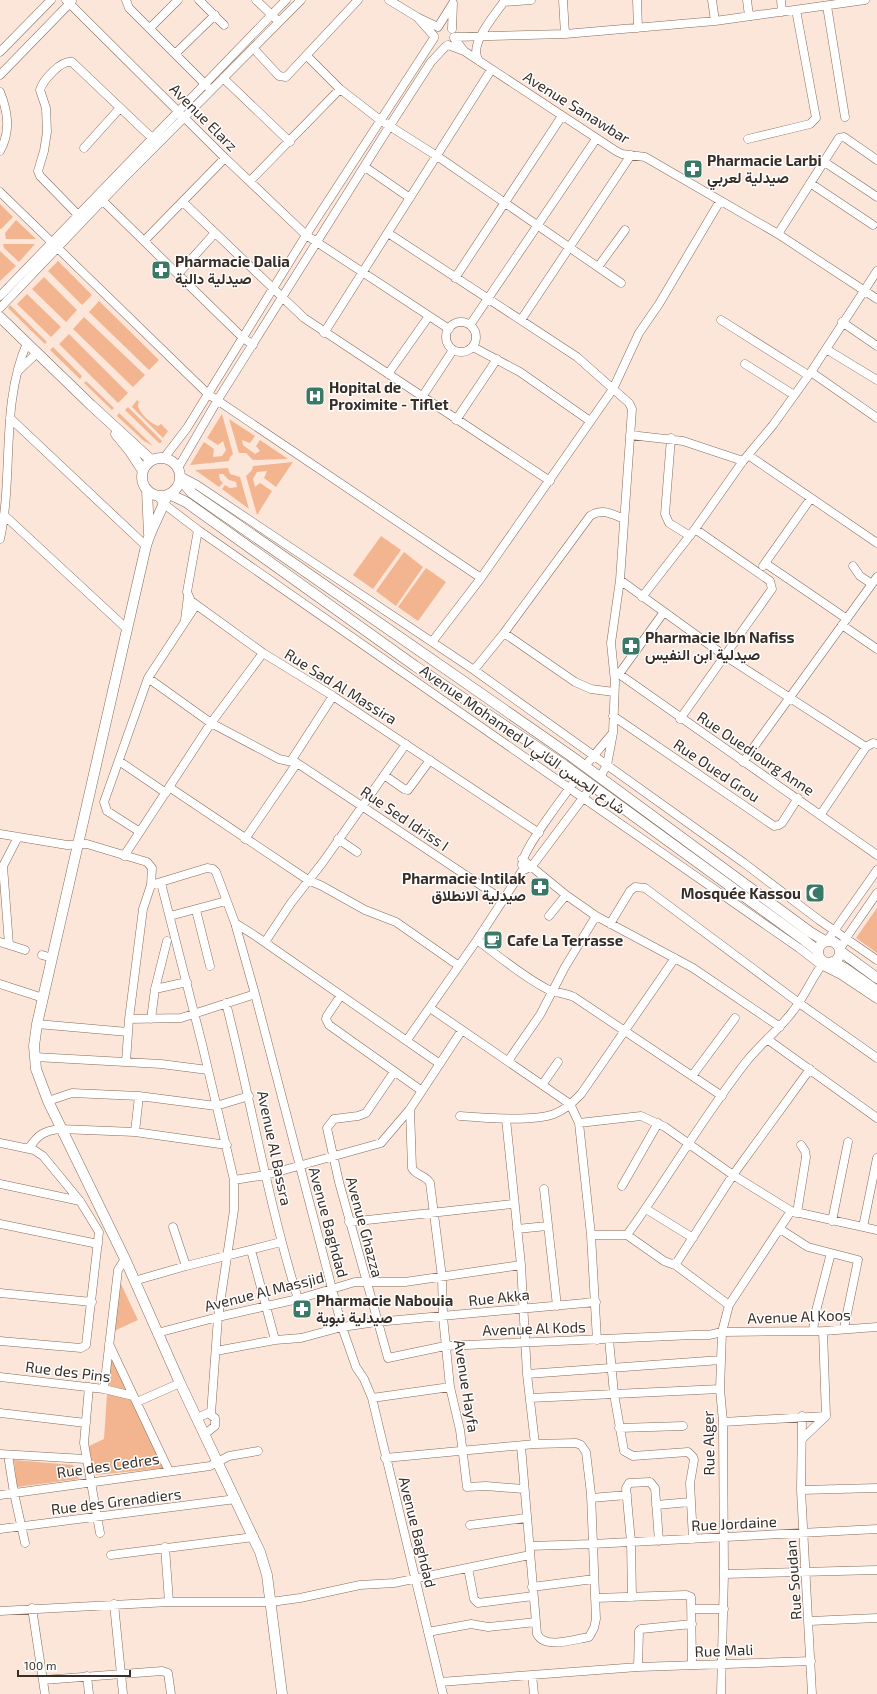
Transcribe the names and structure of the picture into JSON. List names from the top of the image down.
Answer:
{
  "streets": {
    "street": [
      "Avenue Sanawbar",
      "Avenue Elarz",
      "Rue Sad Al Massira",
      "Avenue Mohamed V شارع الحسن الثاني",
      "Rue Ouediourg Anne",
      "Rue Oued Grou",
      "Rue Sed Idriss I",
      "Avenue Al Bassra",
      "Avenue Baghdad",
      "Avenue Ghazza",
      "Avenue Al Massjid",
      "Rue Akka",
      "Avenue Al Koos",
      "Avenue Al Kods",
      "Rue des Pins",
      "Avenue Hayfa",
      "Rue Alger",
      "Rue des Cedres",
      "Rue des Grenadiers",
      "Rue Jordaine",
      "Rue Soudan",
      "Rue Mali"
    ]
  },
  "crossings": [
    ["Rue Ouediourg Anne", "Rue Oued Grou"],
    ["Avenue Al Bassra", "Avenue Al Massjid"],
    ["Avenue Baghdad", "Avenue Al Massjid"],
    ["Avenue Baghdad", "Rue Akka"],
    ["Avenue Baghdad", "Rue Mali"],
    ["Avenue Ghazza", "Avenue Al Massjid"],
    ["Avenue Ghazza", "Rue Akka"],
    ["Avenue Ghazza", "Avenue Al Kods"],
    ["Avenue Al Massjid", "Avenue Hayfa"],
    ["Rue Akka", "Avenue Hayfa"],
    ["Avenue Al Koos", "Avenue Al Kods"],
    ["Avenue Al Koos", "Rue Alger"],
    ["Avenue Al Kods", "Avenue Hayfa"],
    ["Rue Alger", "Rue Jordaine"],
    ["Rue Alger", "Rue Mali"],
    ["Rue Jordaine", "Rue Soudan"],
    ["Rue Soudan", "Rue Mali"]
  ],
  "places": {
    "pharmacy": [
      "Pharmacie Larbi صيدلية لعربي",
      "Pharmacie Dalia صيدلية دالية",
      "Pharmacie Ibn Nafiss صيدلية ابن النفيس",
      "Pharmacie Intilak صيدلية الانطلاق",
      "Pharmacie Nabouia صيدلية نبوية"
    ],
    "hospital": ["Hopital de Proximite - Tiflet"],
    "mosque": ["Mosquée Kassou"],
    "cafe": ["Cafe La Terrasse"]
  },
  "scale_bar": "100 m"
}
